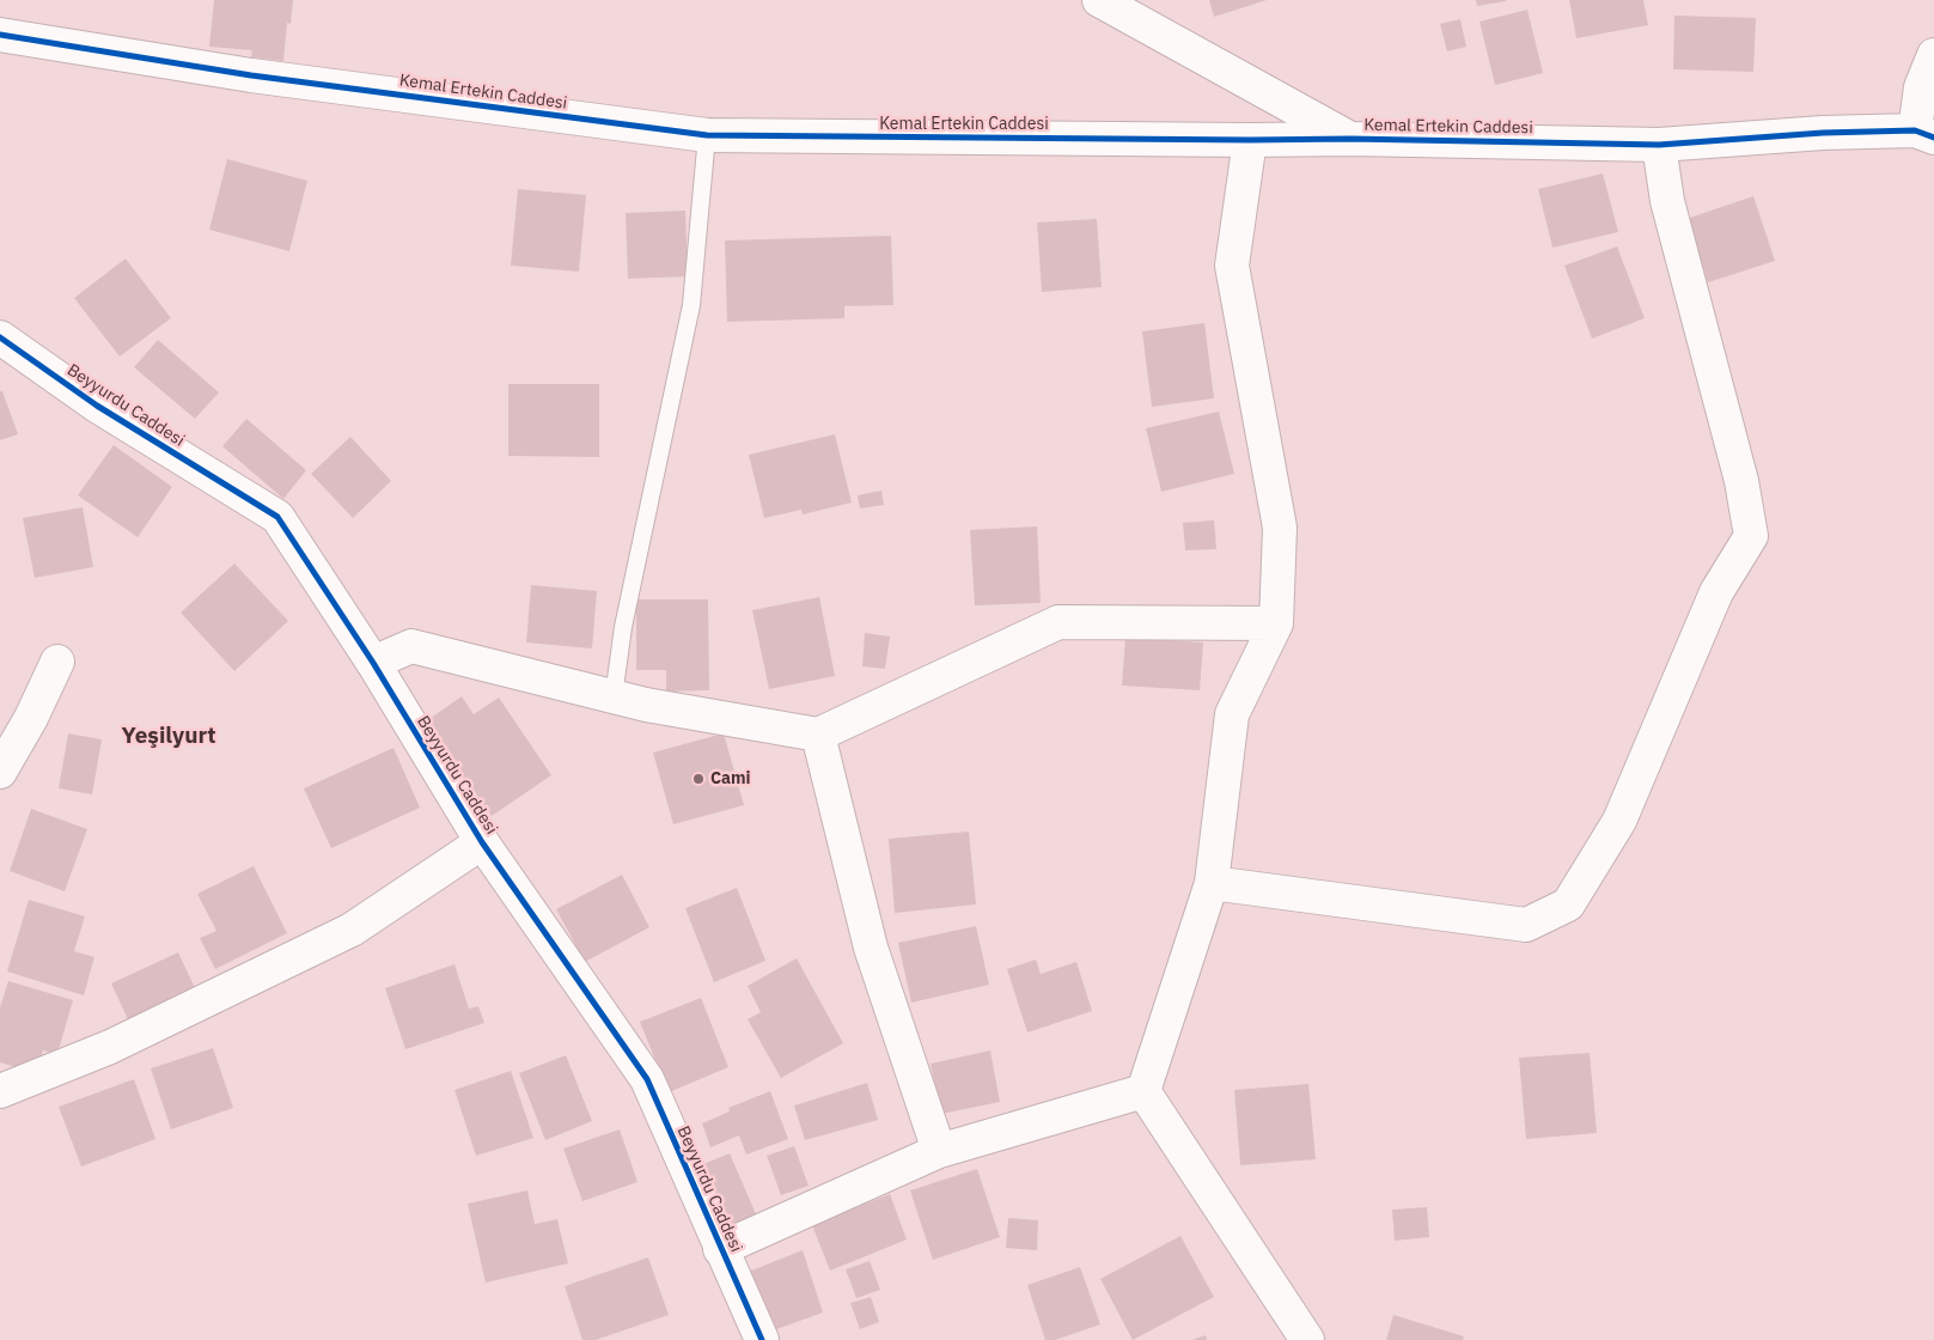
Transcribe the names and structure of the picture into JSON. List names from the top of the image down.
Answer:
{
  "streets": {
    "street": ["Kemal Ertekin Caddesi", "Beyyurdu Caddesi"]
  },
  "districts": ["Yeşilyurt"],
  "places": ["Cami"]
}
